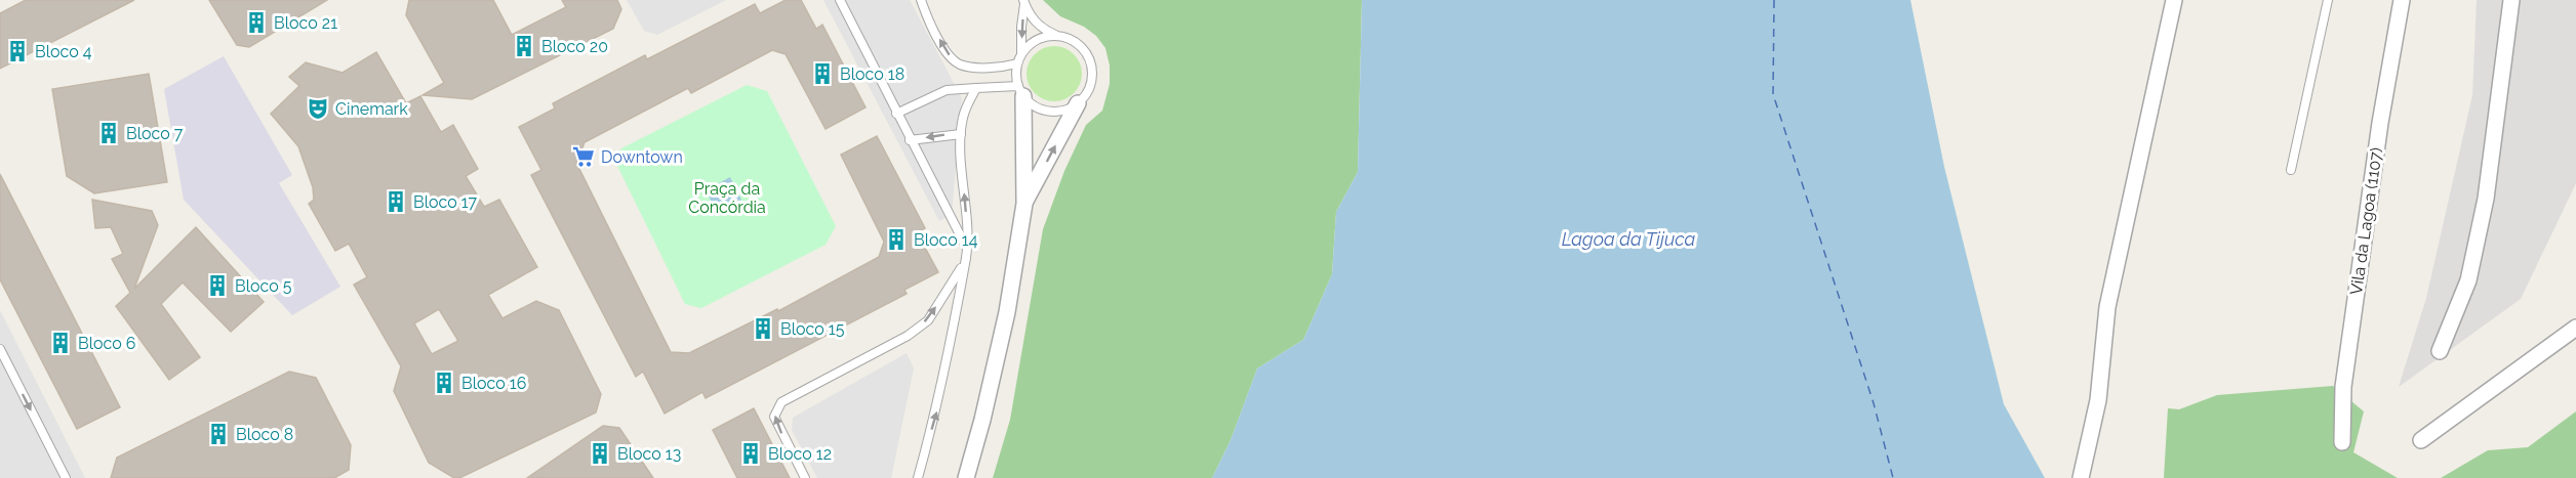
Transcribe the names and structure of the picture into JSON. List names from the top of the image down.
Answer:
{
  "streets": {
    "street": ["Vila da Lagoa (1107)"]
  },
  "water": ["Lagoa da Tijuca"],
  "parks": ["Praça da Concórdia"],
  "places": {
    "building": [
      "Bloco 21",
      "Bloco 20",
      "Bloco 4",
      "Bloco 18",
      "Bloco 7",
      "Bloco 17",
      "Bloco 14",
      "Bloco 5",
      "Bloco 15",
      "Bloco 6",
      "Bloco 16",
      "Bloco 8",
      "Bloco 13",
      "Bloco 12"
    ],
    "theatre": ["Cinemark"],
    "supermarket": ["Downtown"]
  }
}
